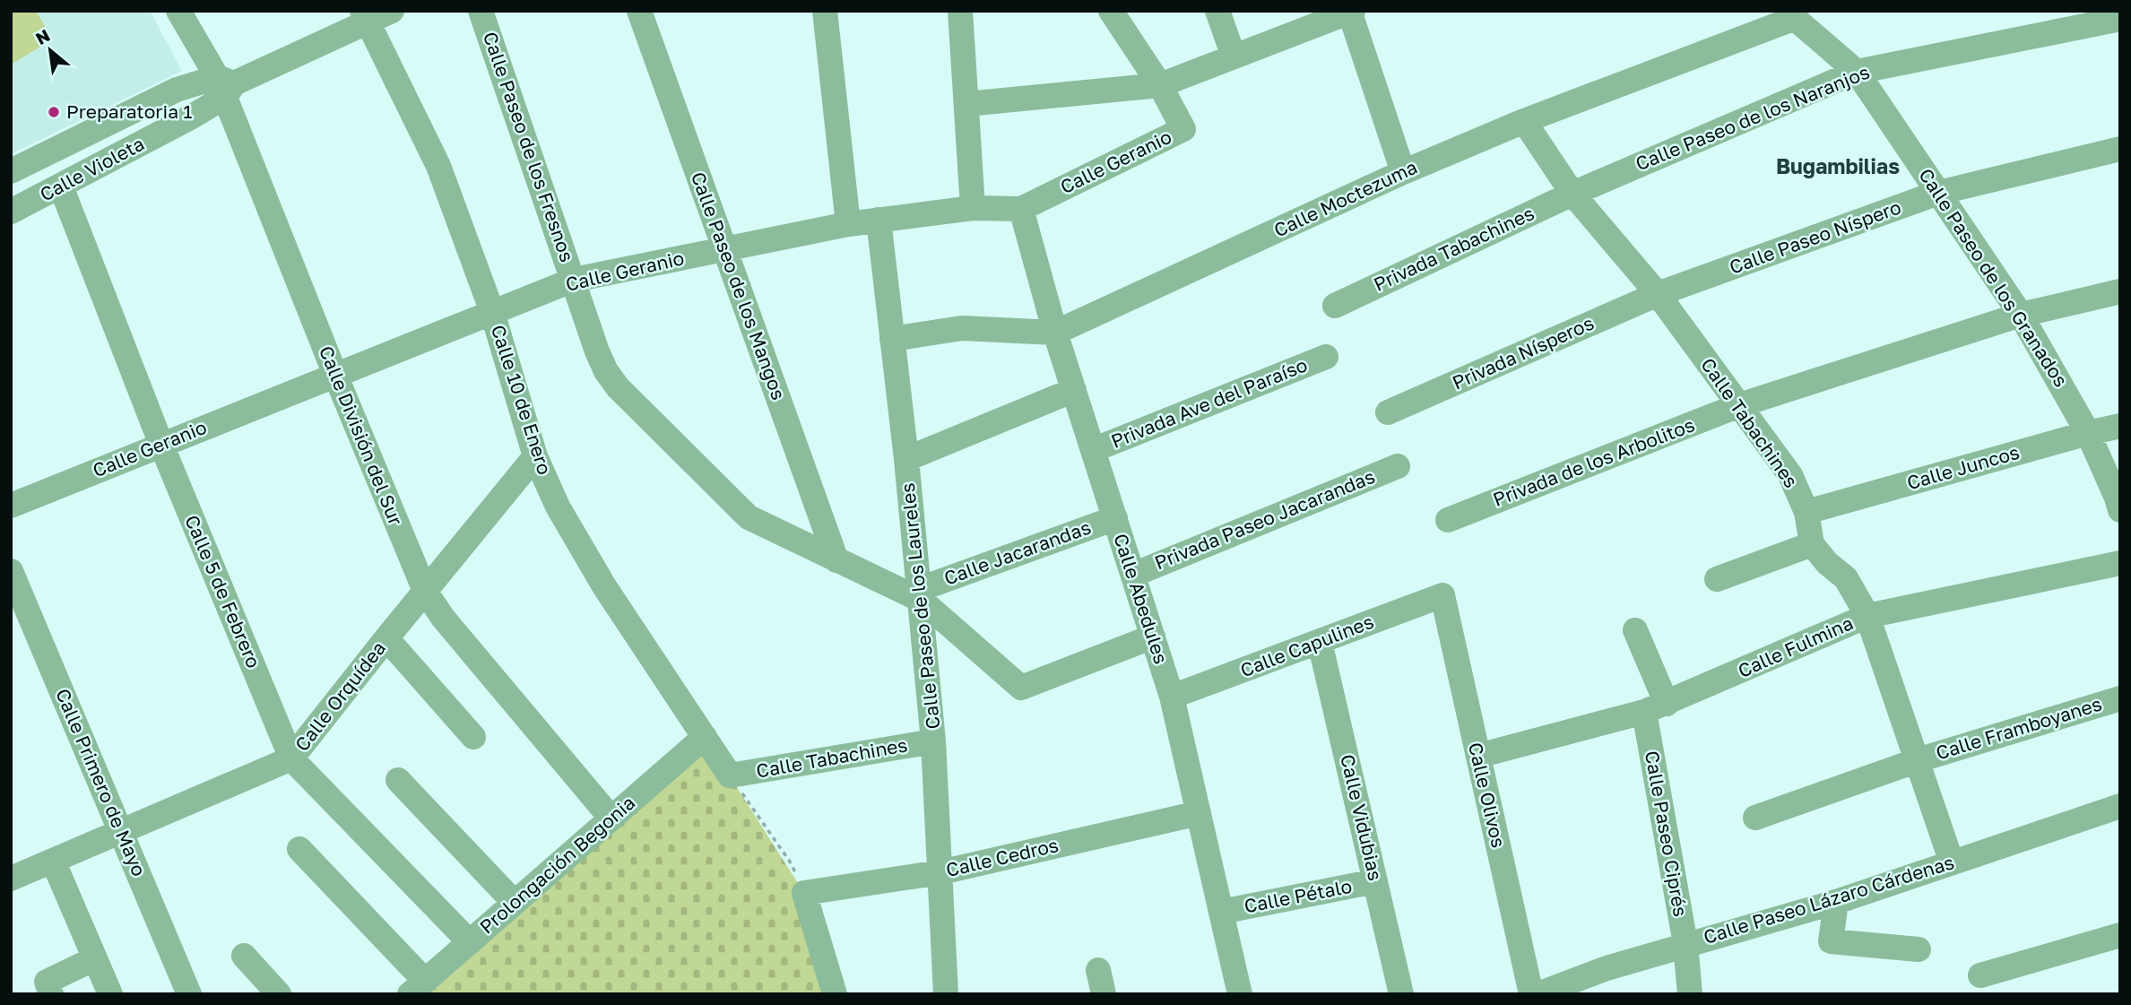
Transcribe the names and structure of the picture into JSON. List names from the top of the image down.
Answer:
{
  "streets": {
    "street": [
      "Calle Paseo de los Naranjos",
      "Calle Paseo de los Fresnos",
      "Calle Geranio",
      "Calle Violeta",
      "Calle Moctezuma",
      "Calle Paseo Níspero",
      "Privada Tabachines",
      "Calle Paseo de los Granados",
      "Calle Paseo de los Mangos",
      "Privada Nísperos",
      "Calle 10 de Enero",
      "Privada Ave del Paraíso",
      "Calle Tabachines",
      "Calle División del Sur",
      "Privada de los Arbolitos",
      "Calle Juncos",
      "Privada Paseo Jacarandas",
      "Calle Jacarandas",
      "Calle 5 de Febrero",
      "Calle Abedules",
      "Calle Paseo de los Laureles",
      "Calle Capulines",
      "Calle Fulmina",
      "Calle Orquídea",
      "Calle Framboyanes",
      "Calle Primero de Mayo",
      "Calle Olivos",
      "Calle Vidubias",
      "Calle Paseo Ciprés",
      "Calle Cedros",
      "Prolongación Begonia",
      "Calle Pétalo",
      "Calle Paseo Lázaro Cárdenas"
    ]
  },
  "crossings": [
    ["Calle Paseo de los Naranjos", "Privada Tabachines"],
    ["Calle Paseo de los Naranjos", "Calle Paseo de los Granados"],
    ["Calle Paseo de los Naranjos", "Calle Tabachines"],
    ["Calle Paseo de los Fresnos", "Calle Geranio"],
    ["Calle Paseo de los Fresnos", "Calle Paseo de los Mangos"],
    ["Calle Paseo de los Fresnos", "Calle Jacarandas"],
    ["Calle Paseo de los Fresnos", "Calle Paseo de los Laureles"],
    ["Calle Geranio", "Calle Paseo de los Mangos"],
    ["Calle Geranio", "Calle 10 de Enero"],
    ["Calle Geranio", "Calle División del Sur"],
    ["Calle Geranio", "Calle 5 de Febrero"],
    ["Calle Geranio", "Calle Abedules"],
    ["Calle Geranio", "Calle Paseo de los Laureles"],
    ["Calle Violeta", "Calle 10 de Enero"],
    ["Calle Violeta", "Calle División del Sur"],
    ["Calle Violeta", "Calle 5 de Febrero"],
    ["Calle Moctezuma", "Calle Paseo de los Granados"],
    ["Calle Moctezuma", "Calle Tabachines"],
    ["Calle Moctezuma", "Calle Abedules"],
    ["Calle Moctezuma", "Calle Paseo de los Laureles"],
    ["Calle Paseo Níspero", "Calle Paseo de los Granados"],
    ["Calle Paseo Níspero", "Privada Nísperos"],
    ["Calle Paseo Níspero", "Calle Tabachines"],
    ["Privada Tabachines", "Calle Tabachines"],
    ["Calle Paseo de los Granados", "Privada de los Arbolitos"],
    ["Calle Paseo de los Granados", "Calle Juncos"],
    ["Privada Nísperos", "Calle Tabachines"],
    ["Calle 10 de Enero", "Calle Tabachines"],
    ["Calle 10 de Enero", "Calle Orquídea"],
    ["Calle 10 de Enero", "Prolongación Begonia"],
    ["Privada Ave del Paraíso", "Calle Abedules"],
    ["Calle Tabachines", "Privada de los Arbolitos"],
    ["Calle Tabachines", "Calle Juncos"],
    ["Calle Tabachines", "Calle Paseo de los Laureles"],
    ["Calle División del Sur", "Calle Orquídea"],
    ["Calle División del Sur", "Prolongación Begonia"],
    ["Privada Paseo Jacarandas", "Calle Abedules"],
    ["Calle Jacarandas", "Calle Abedules"],
    ["Calle Jacarandas", "Calle Paseo de los Laureles"],
    ["Calle 5 de Febrero", "Calle Orquídea"],
    ["Calle 5 de Febrero", "Prolongación Begonia"],
    ["Calle Abedules", "Calle Capulines"],
    ["Calle Abedules", "Calle Cedros"],
    ["Calle Abedules", "Calle Pétalo"],
    ["Calle Paseo de los Laureles", "Calle Cedros"],
    ["Calle Capulines", "Calle Olivos"],
    ["Calle Capulines", "Calle Vidubias"],
    ["Calle Fulmina", "Calle Olivos"],
    ["Calle Fulmina", "Calle Paseo Ciprés"],
    ["Calle Orquídea", "Calle Primero de Mayo"],
    ["Calle Vidubias", "Calle Pétalo"],
    ["Calle Paseo Ciprés", "Calle Paseo Lázaro Cárdenas"]
  ],
  "districts": ["Bugambilias"],
  "places": ["Preparatoria 1"],
  "north": "top left"
}
